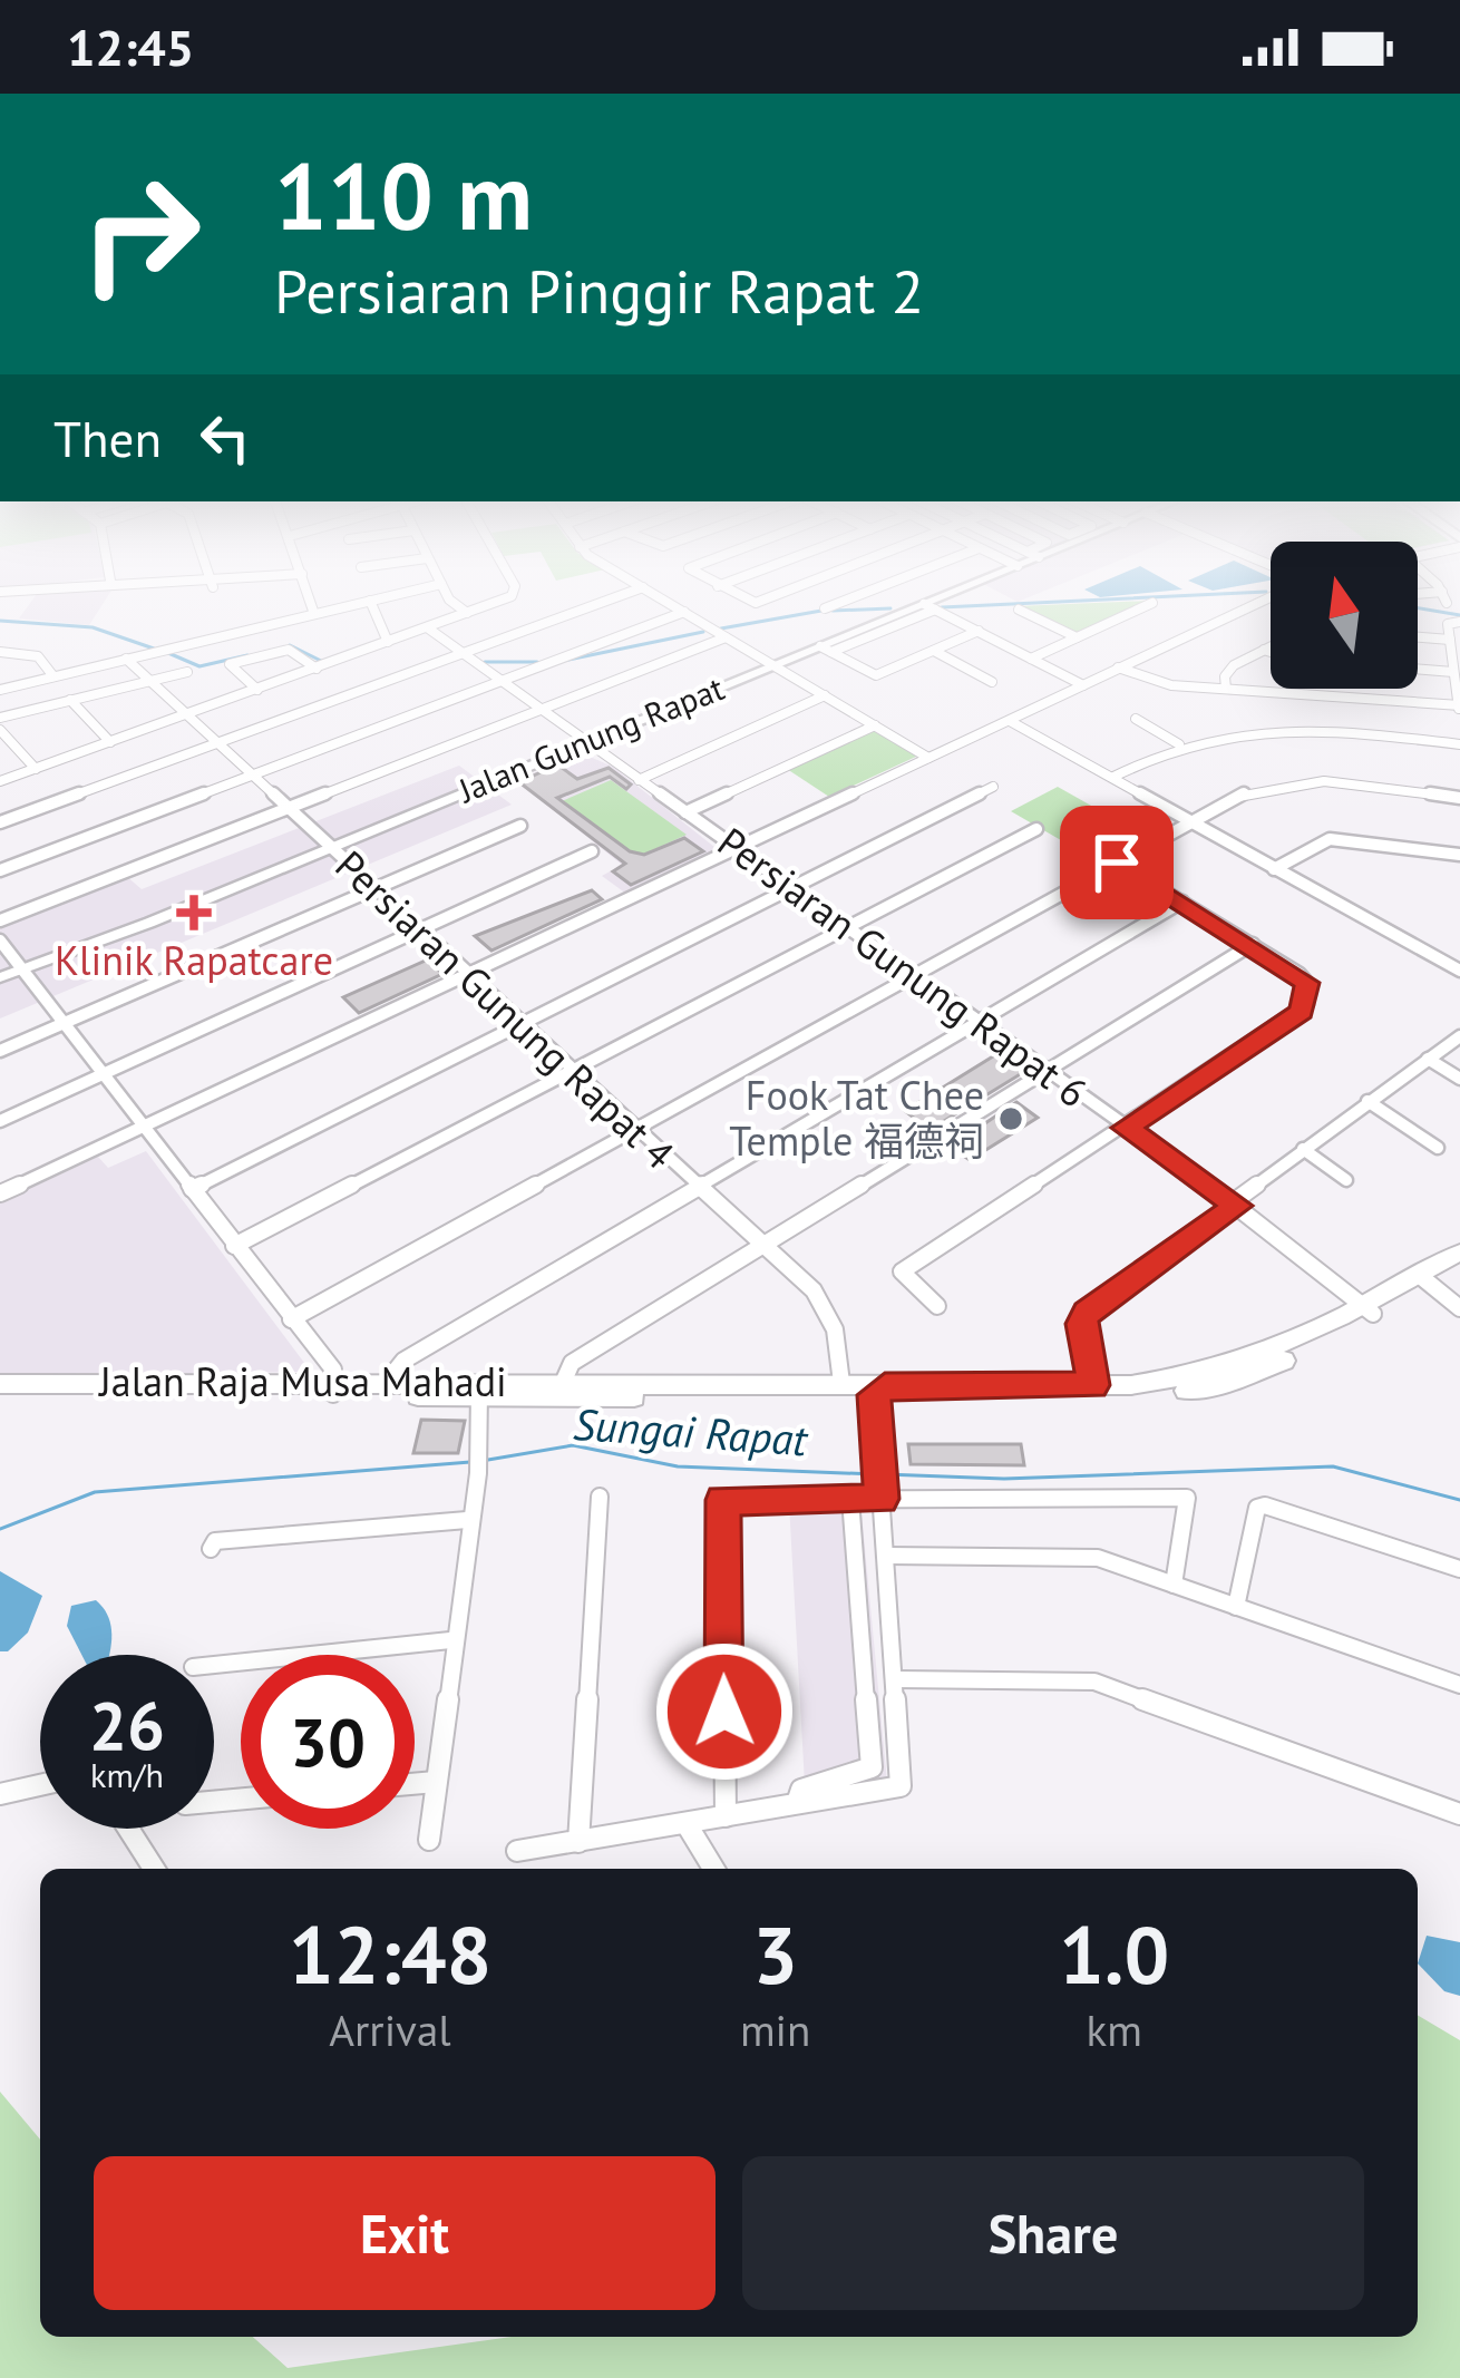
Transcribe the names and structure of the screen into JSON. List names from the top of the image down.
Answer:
{
  "streets": {
    "main road": ["Jalan Raja Musa Mahadi"],
    "street": ["Jalan Gunung Rapat", "Persiaran Gunung Rapat 6", "Persiaran Gunung Rapat 4"]
  },
  "crossings": [
    ["Jalan Gunung Rapat", "Persiaran Gunung Rapat 6"],
    ["Jalan Gunung Rapat", "Persiaran Gunung Rapat 4"],
    ["Persiaran Gunung Rapat 6", "Jalan Raja Musa Mahadi"],
    ["Persiaran Gunung Rapat 4", "Jalan Raja Musa Mahadi"]
  ],
  "water": ["Sungai Rapat"],
  "places": {
    "health": ["Klinik Rapatcare"],
    "other": ["Fook Tat Chee Temple 福德祠"]
  },
  "north": "top",
  "page": {
    "status": "12:45",
    "turn": ["110 m", "Persiaran Pinggir Rapat 2"],
    "then": "Then",
    "speed": "26 km/h",
    "limit": "30",
    "eta": [
      "12:48",
      "Arrival",
      "3",
      "min",
      "1.0",
      "km"
    ],
    "buttons": ["Exit", "Share"]
  }
}
